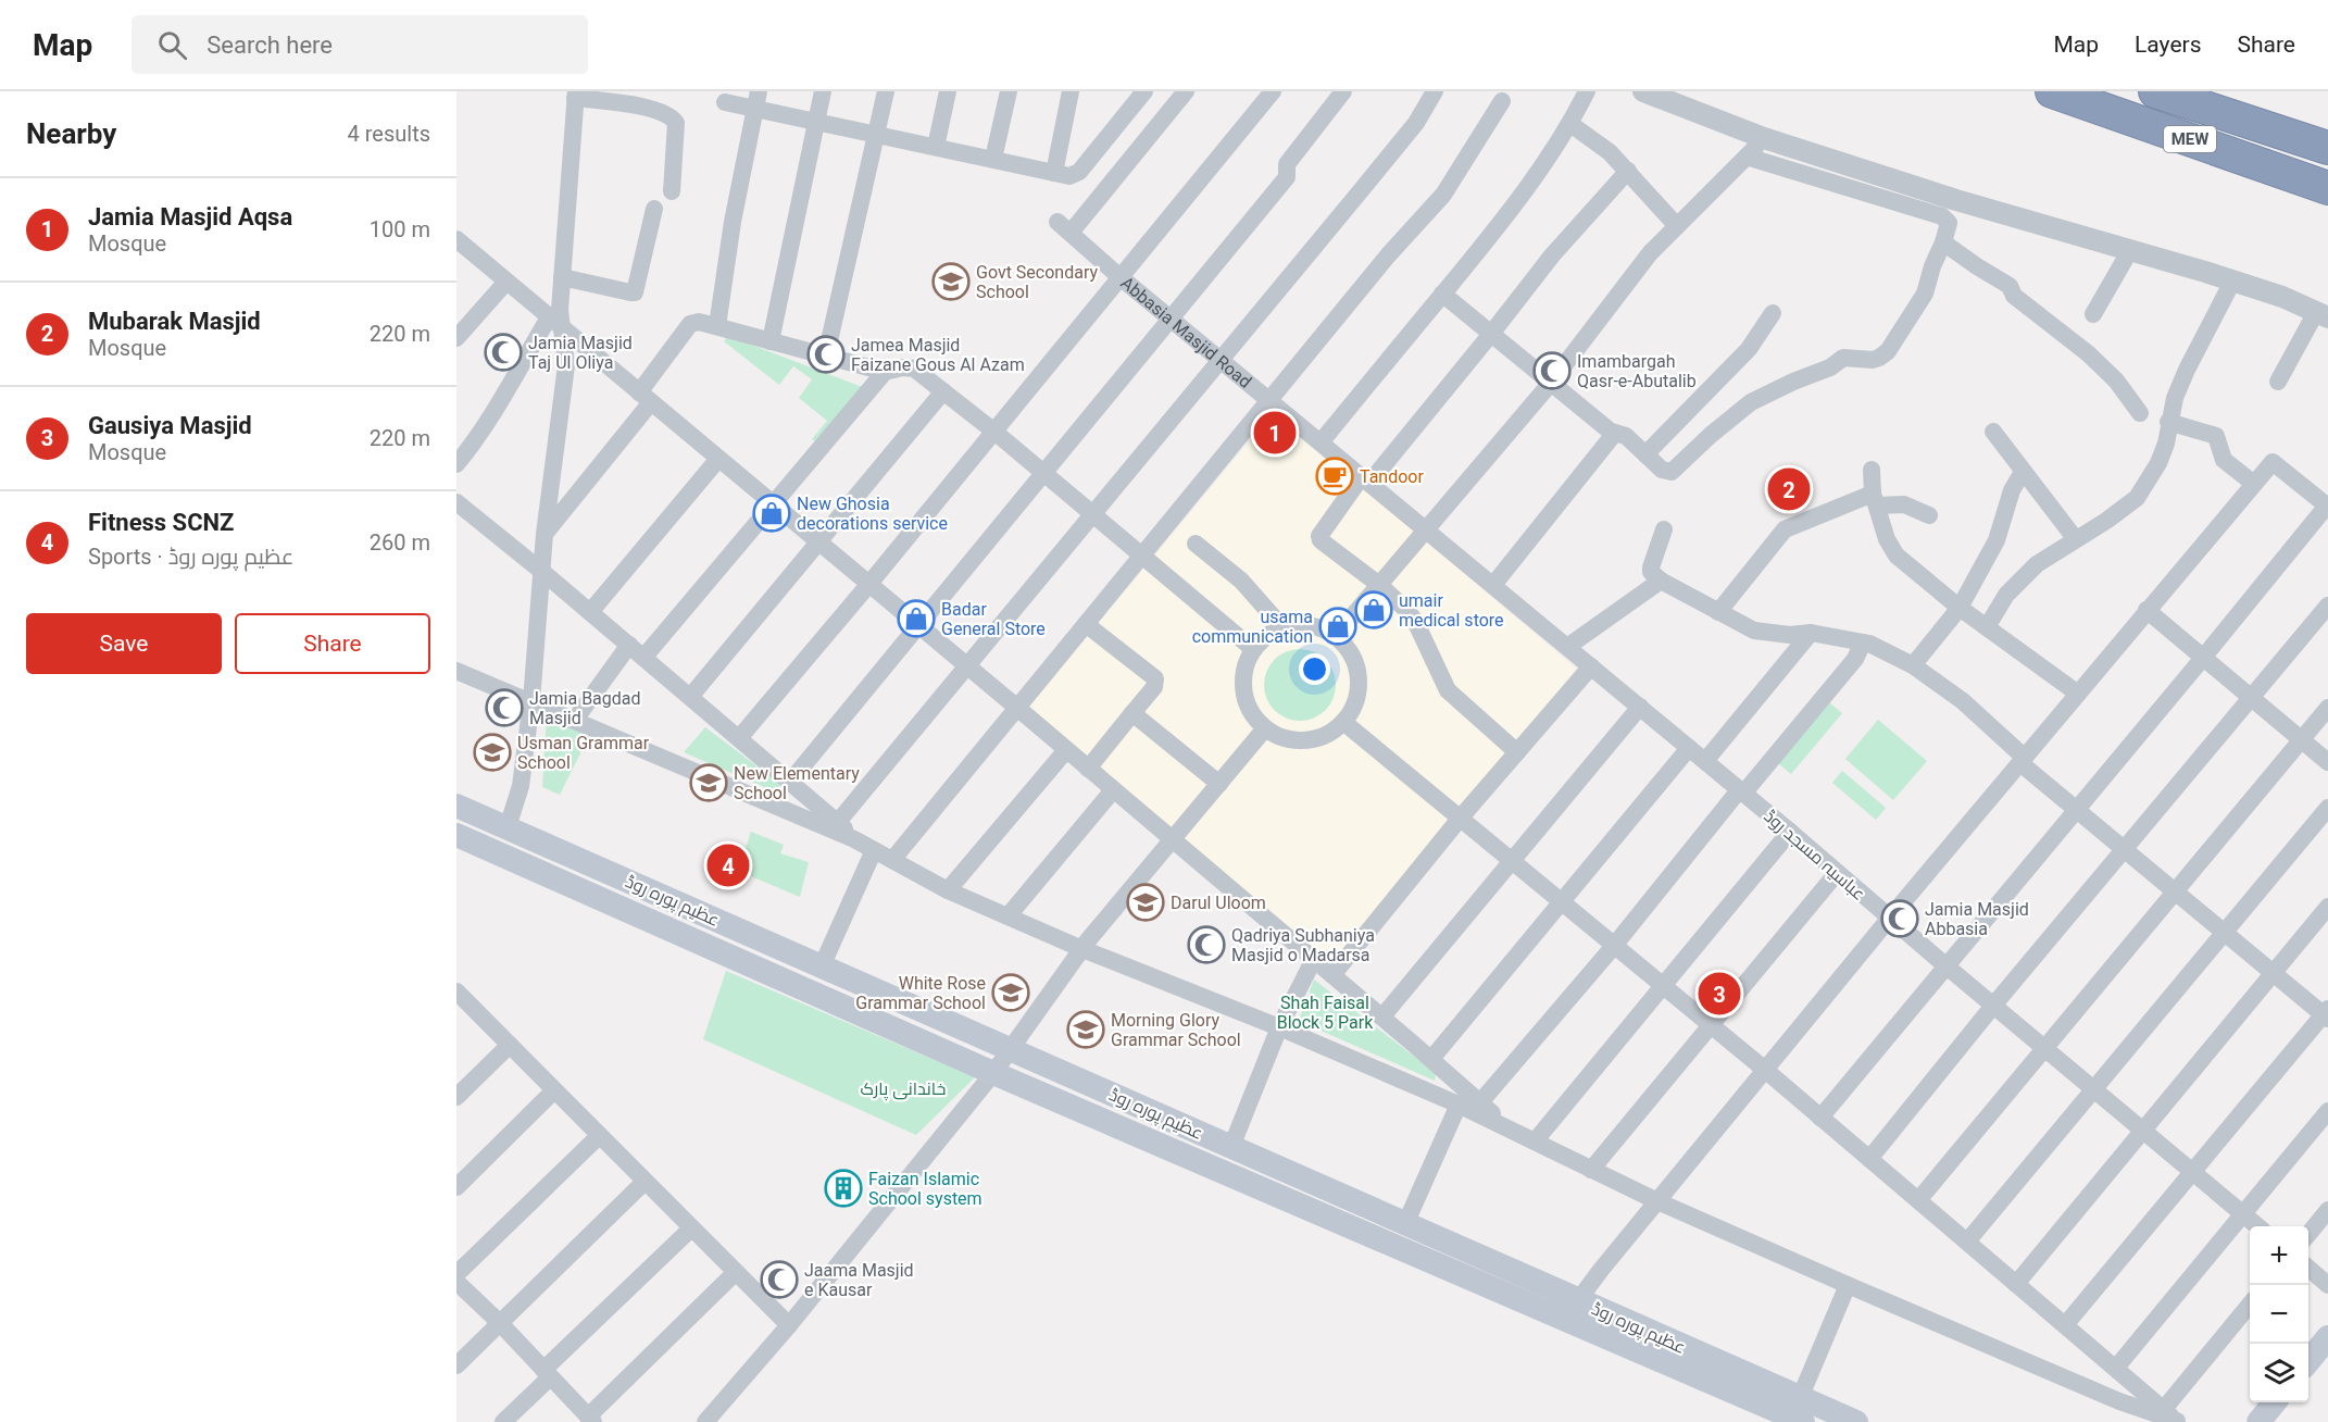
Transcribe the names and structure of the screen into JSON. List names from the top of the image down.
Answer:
{
  "streets": {
    "highway": ["MEW"],
    "main road": ["عظیم پورہ روڈ"],
    "street": ["Abbasia Masjid Road", "عباسیہ مسجد روڈ"]
  },
  "crossings": [
    ["Abbasia Masjid Road", "عباسیہ مسجد روڈ"]
  ],
  "parks": ["Shah Faisal Block 5 Park", "خاندانی پارک"],
  "places": {
    "school or university": [
      "Govt Secondary School",
      "Usman Grammar School",
      "New Elementary School",
      "Darul Uloom",
      "White Rose Grammar School",
      "Morning Glory Grammar School"
    ],
    "mosque": [
      "Jamia Masjid Taj Ul Oliya",
      "Jamea Masjid Faizane Gous Al Azam",
      "Imambargah Qasr-e-Abutalib",
      "Jamia Bagdad Masjid",
      "Jamia Masjid Abbasia",
      "Qadriya Subhaniya Masjid o Madarsa",
      "Jaama Masjid e Kausar"
    ],
    "cafe": ["Tandoor"],
    "shop": [
      "New Ghosia decorations service",
      "umair medical store",
      "Badar General Store",
      "usama communication"
    ],
    "building": ["Faizan Islamic School system"]
  },
  "page": {
    "header": "Map",
    "search": "Search here",
    "nav": ["Map", "Layers", "Share"],
    "heading": ["Nearby", "4 results"],
    "list": [
      {
        "mark": "1",
        "name": "Jamia Masjid Aqsa",
        "note": "Mosque",
        "value": "100 m"
      },
      {
        "mark": "2",
        "name": "Mubarak Masjid",
        "note": "Mosque",
        "value": "220 m"
      },
      {
        "mark": "3",
        "name": "Gausiya Masjid",
        "note": "Mosque",
        "value": "220 m"
      },
      {
        "mark": "4",
        "name": "Fitness SCNZ",
        "note": "Sports · عظیم پورہ روڈ",
        "value": "260 m"
      }
    ],
    "pins": [
      "1",
      "2",
      "4",
      "3"
    ],
    "buttons": ["Save", "Share"],
    "map_buttons": ["+", "−"]
  }
}
